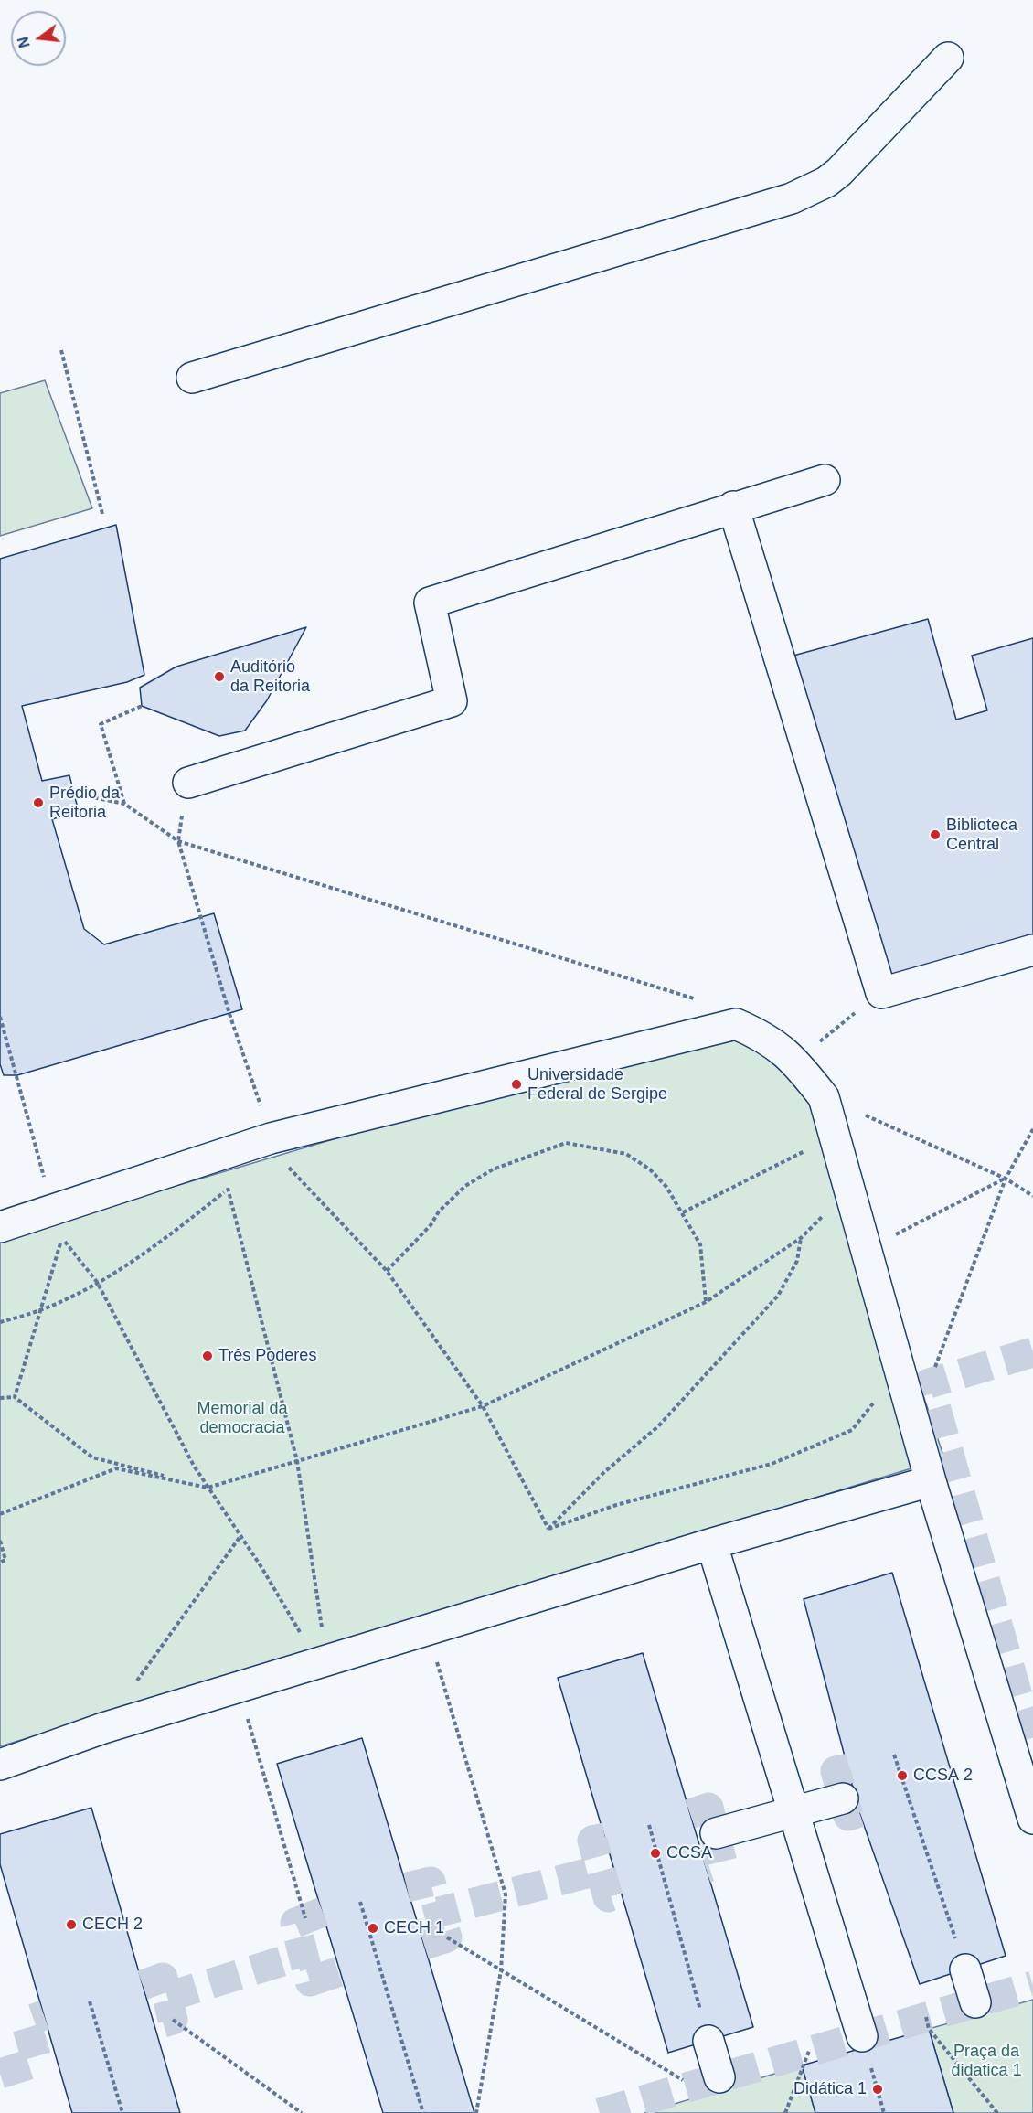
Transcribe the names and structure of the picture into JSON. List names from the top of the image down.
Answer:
{
  "parks": ["Memorial da democracia", "Praça da didatica 1"],
  "places": [
    "Auditório da Reitoria",
    "Prédio da Reitoria",
    "Biblioteca Central",
    "Universidade Federal de Sergipe",
    "Três Poderes",
    "CCSA 2",
    "CCSA",
    "CECH 2",
    "CECH 1",
    "Didática 1"
  ],
  "north": "left"
}
